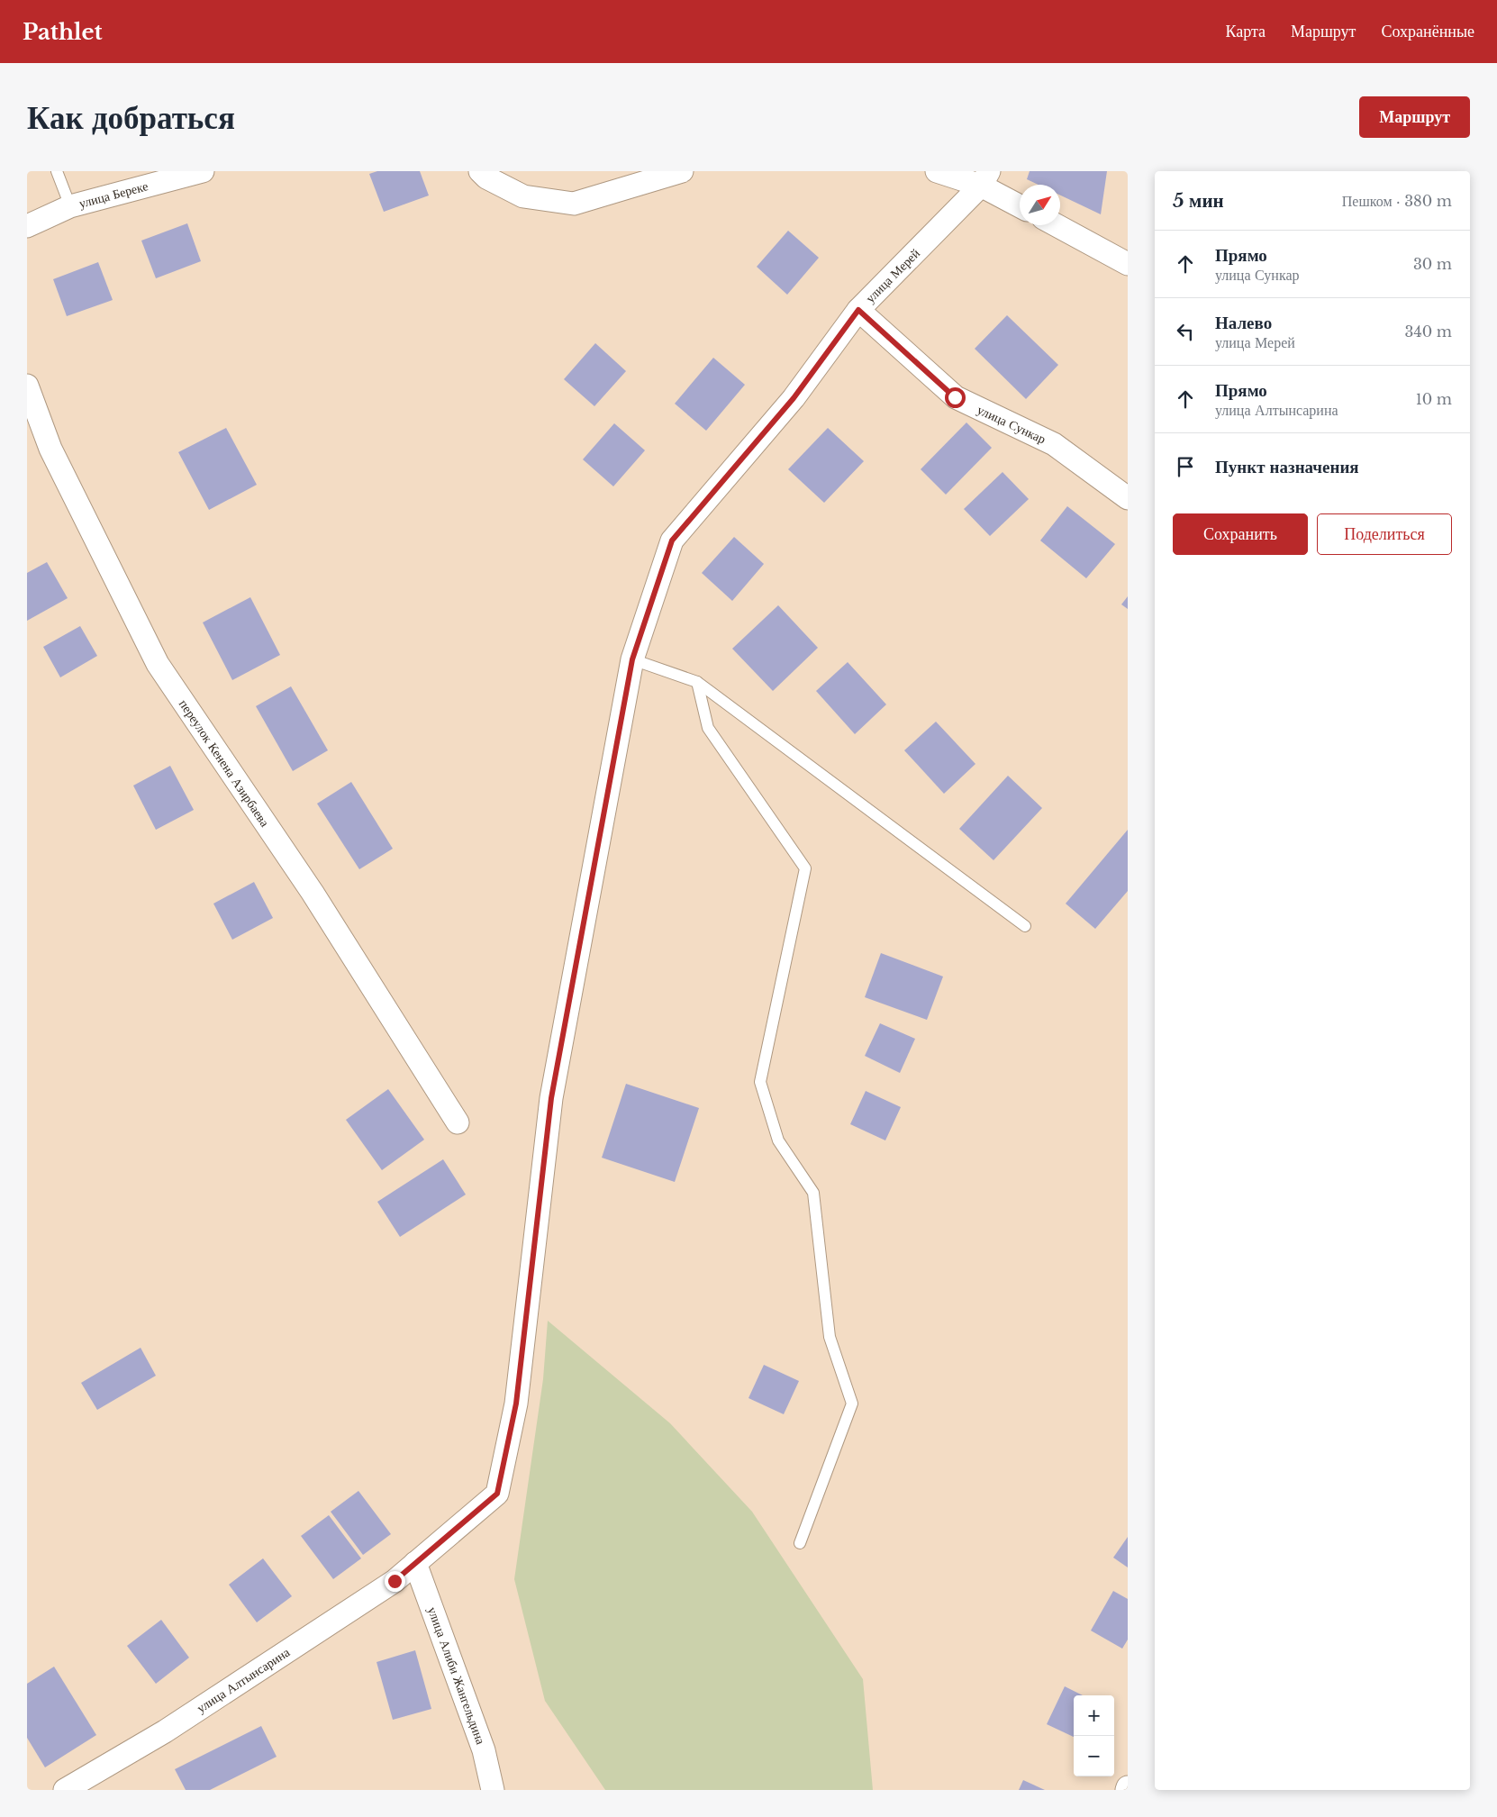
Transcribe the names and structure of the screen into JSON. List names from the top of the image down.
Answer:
{
  "streets": {
    "street": [
      "улица Береке",
      "улица Мерей",
      "улица Сункар",
      "переулок Кенена Азирбаева",
      "улица Алиби Жангельдина",
      "улица Алтынсарина"
    ]
  },
  "crossings": [
    ["улица Мерей", "улица Сункар"],
    ["улица Мерей", "улица Алиби Жангельдина"],
    ["улица Мерей", "улица Алтынсарина"],
    ["улица Алиби Жангельдина", "улица Алтынсарина"]
  ],
  "north": "top right",
  "page": {
    "header": "Pathlet",
    "nav": ["Карта", "Маршрут", "Сохранённые"],
    "buttons": [
      "Маршрут",
      ["Сохранить", "Поделиться"]
    ],
    "title": "Как добраться",
    "heading": ["5 мин", "Пешком · 380 m"],
    "list": [
      ["Прямо", "улица Сункар", "30 m"],
      ["Налево", "улица Мерей", "340 m"],
      ["Прямо", "улица Алтынсарина", "10 m"],
      "Пункт назначения"
    ],
    "map_buttons": ["+", "−"]
  }
}
